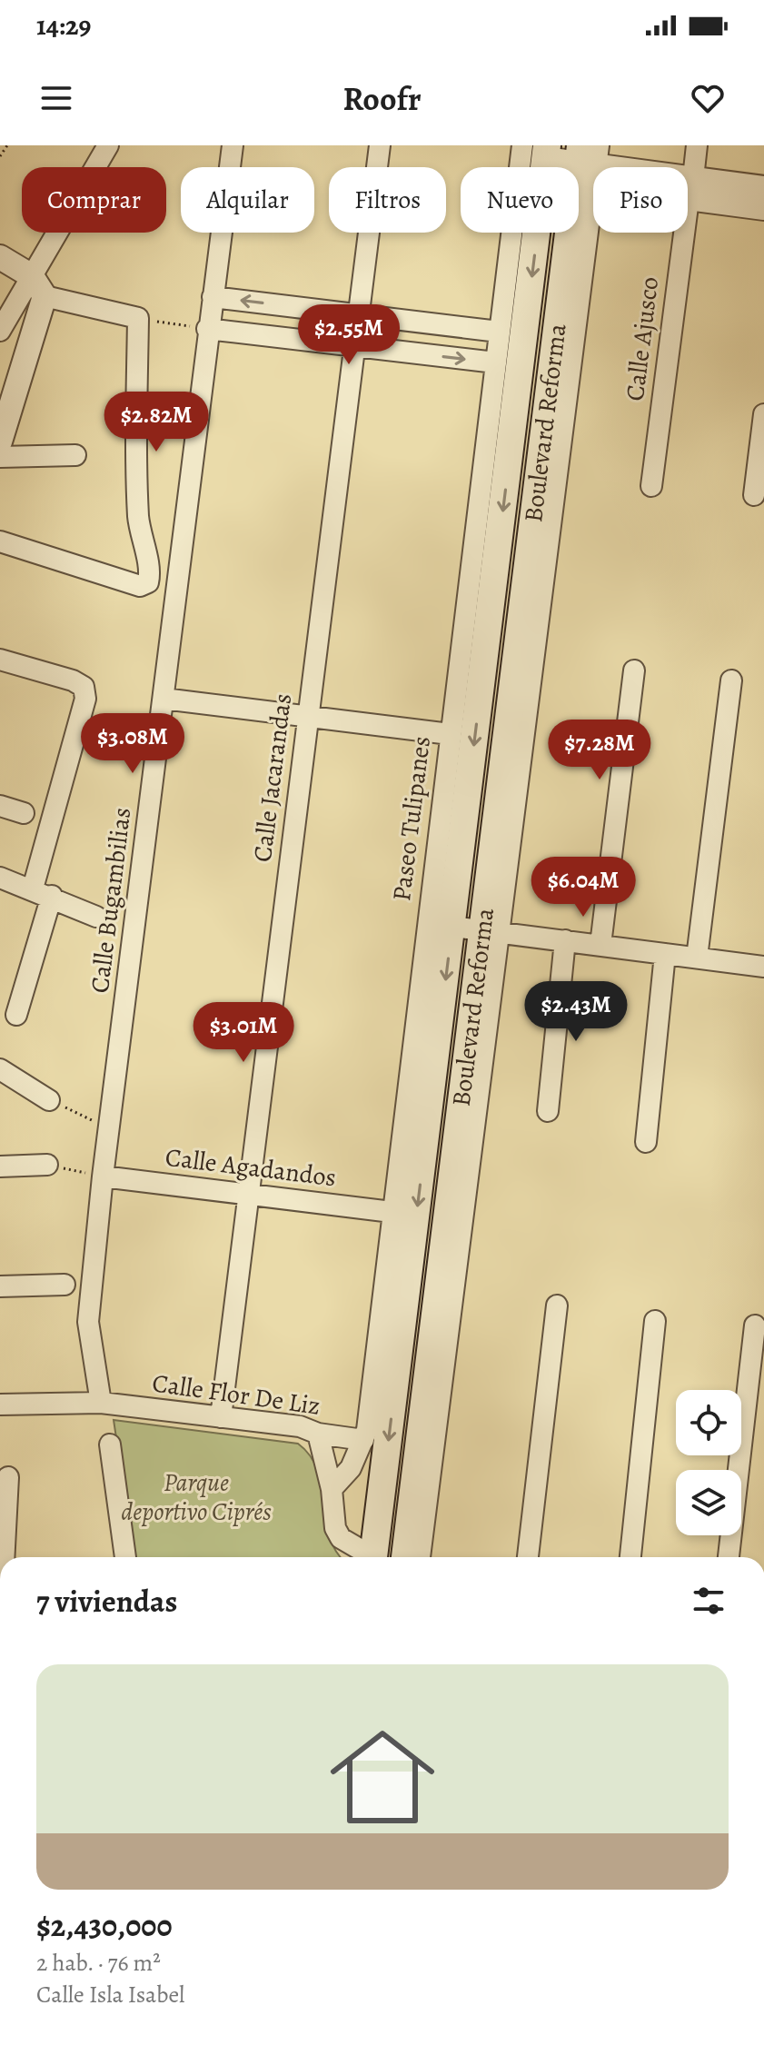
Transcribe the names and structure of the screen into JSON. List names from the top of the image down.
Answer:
{
  "streets": {
    "main road": ["Boulevard Reforma"],
    "street": [
      "Calle Ajusco",
      "Calle Jacarandas",
      "Paseo Tulipanes",
      "Calle Bugambilias",
      "Calle Agadandos",
      "Calle Flor De Liz"
    ]
  },
  "crossings": [
    ["Boulevard Reforma", "Paseo Tulipanes"],
    ["Calle Jacarandas", "Calle Agadandos"],
    ["Calle Jacarandas", "Calle Flor De Liz"],
    ["Paseo Tulipanes", "Calle Agadandos"],
    ["Paseo Tulipanes", "Calle Flor De Liz"],
    ["Calle Bugambilias", "Calle Agadandos"],
    ["Calle Bugambilias", "Calle Flor De Liz"]
  ],
  "parks": ["Parque deportivo Ciprés"],
  "page": {
    "status": "14:29",
    "header": "Roofr",
    "chip": [
      "Comprar",
      "Alquilar",
      "Filtros",
      "Nuevo",
      "Piso"
    ],
    "price": [
      "$2.55M",
      "$2.82M",
      "$3.08M",
      "$7.28M",
      "$6.04M",
      "$2.43M",
      "$3.01M"
    ],
    "heading": "7 viviendas",
    "list": [
      {
        "name": "$2,430,000",
        "note": "2 hab. · 76 m² · Calle Isla Isabel"
      }
    ]
  }
}
